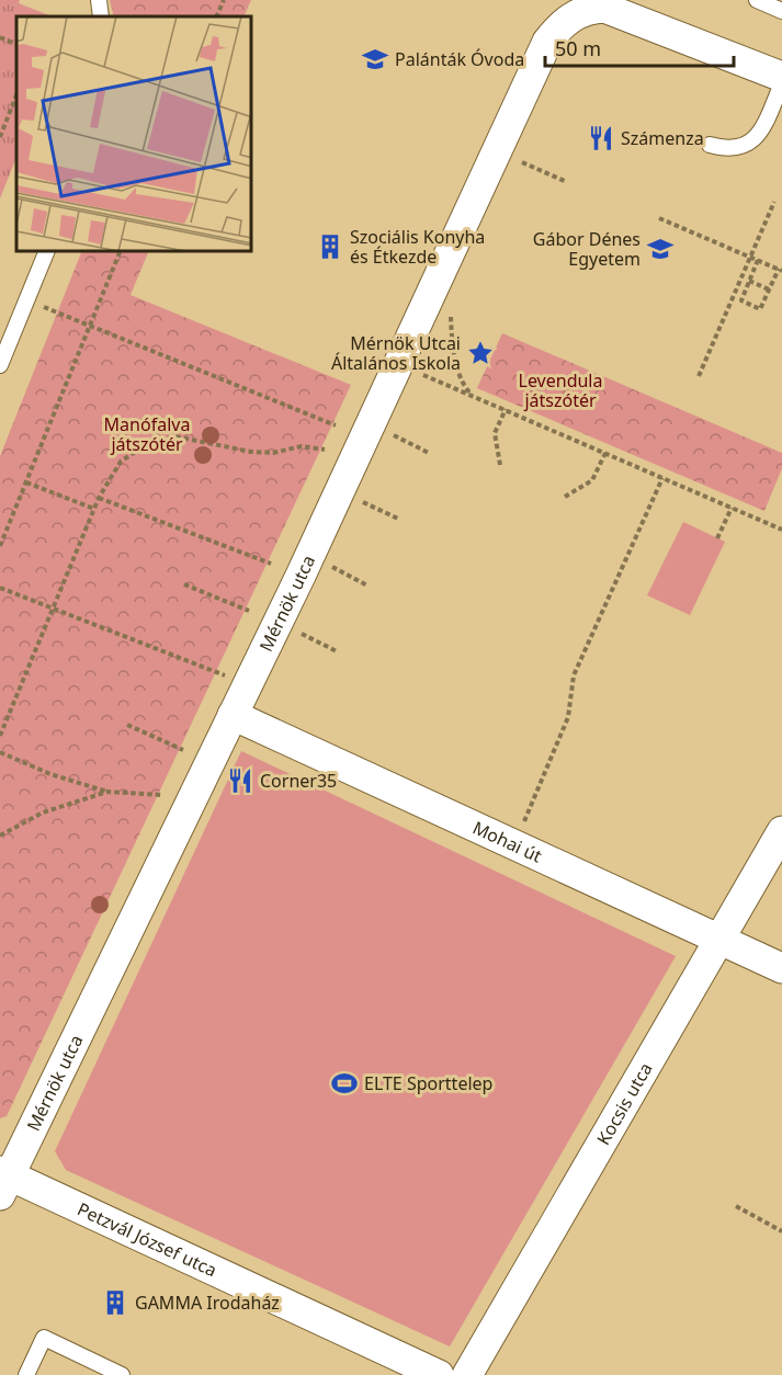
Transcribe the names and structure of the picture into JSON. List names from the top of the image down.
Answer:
{
  "streets": {
    "street": [
      "Mérnök utca",
      "Mohai út",
      "Kocsis utca",
      "Petzvál József utca"
    ]
  },
  "crossings": [
    ["Mérnök utca", "Mohai út"],
    ["Mérnök utca", "Petzvál József utca"],
    ["Mohai út", "Kocsis utca"]
  ],
  "parks": ["Levendula játszótér", "Manófalva játszótér"],
  "places": {
    "school or university": ["Palánták Óvoda", "Gábor Dénes Egyetem"],
    "restaurant": ["Számenza", "Corner35"],
    "building": ["Szociális Konyha és Étkezde", "GAMMA Irodaház"],
    "place": ["Mérnök Utcai Általános Iskola"],
    "sports": ["ELTE Sporttelep"]
  },
  "scale_bar": "50 m"
}
